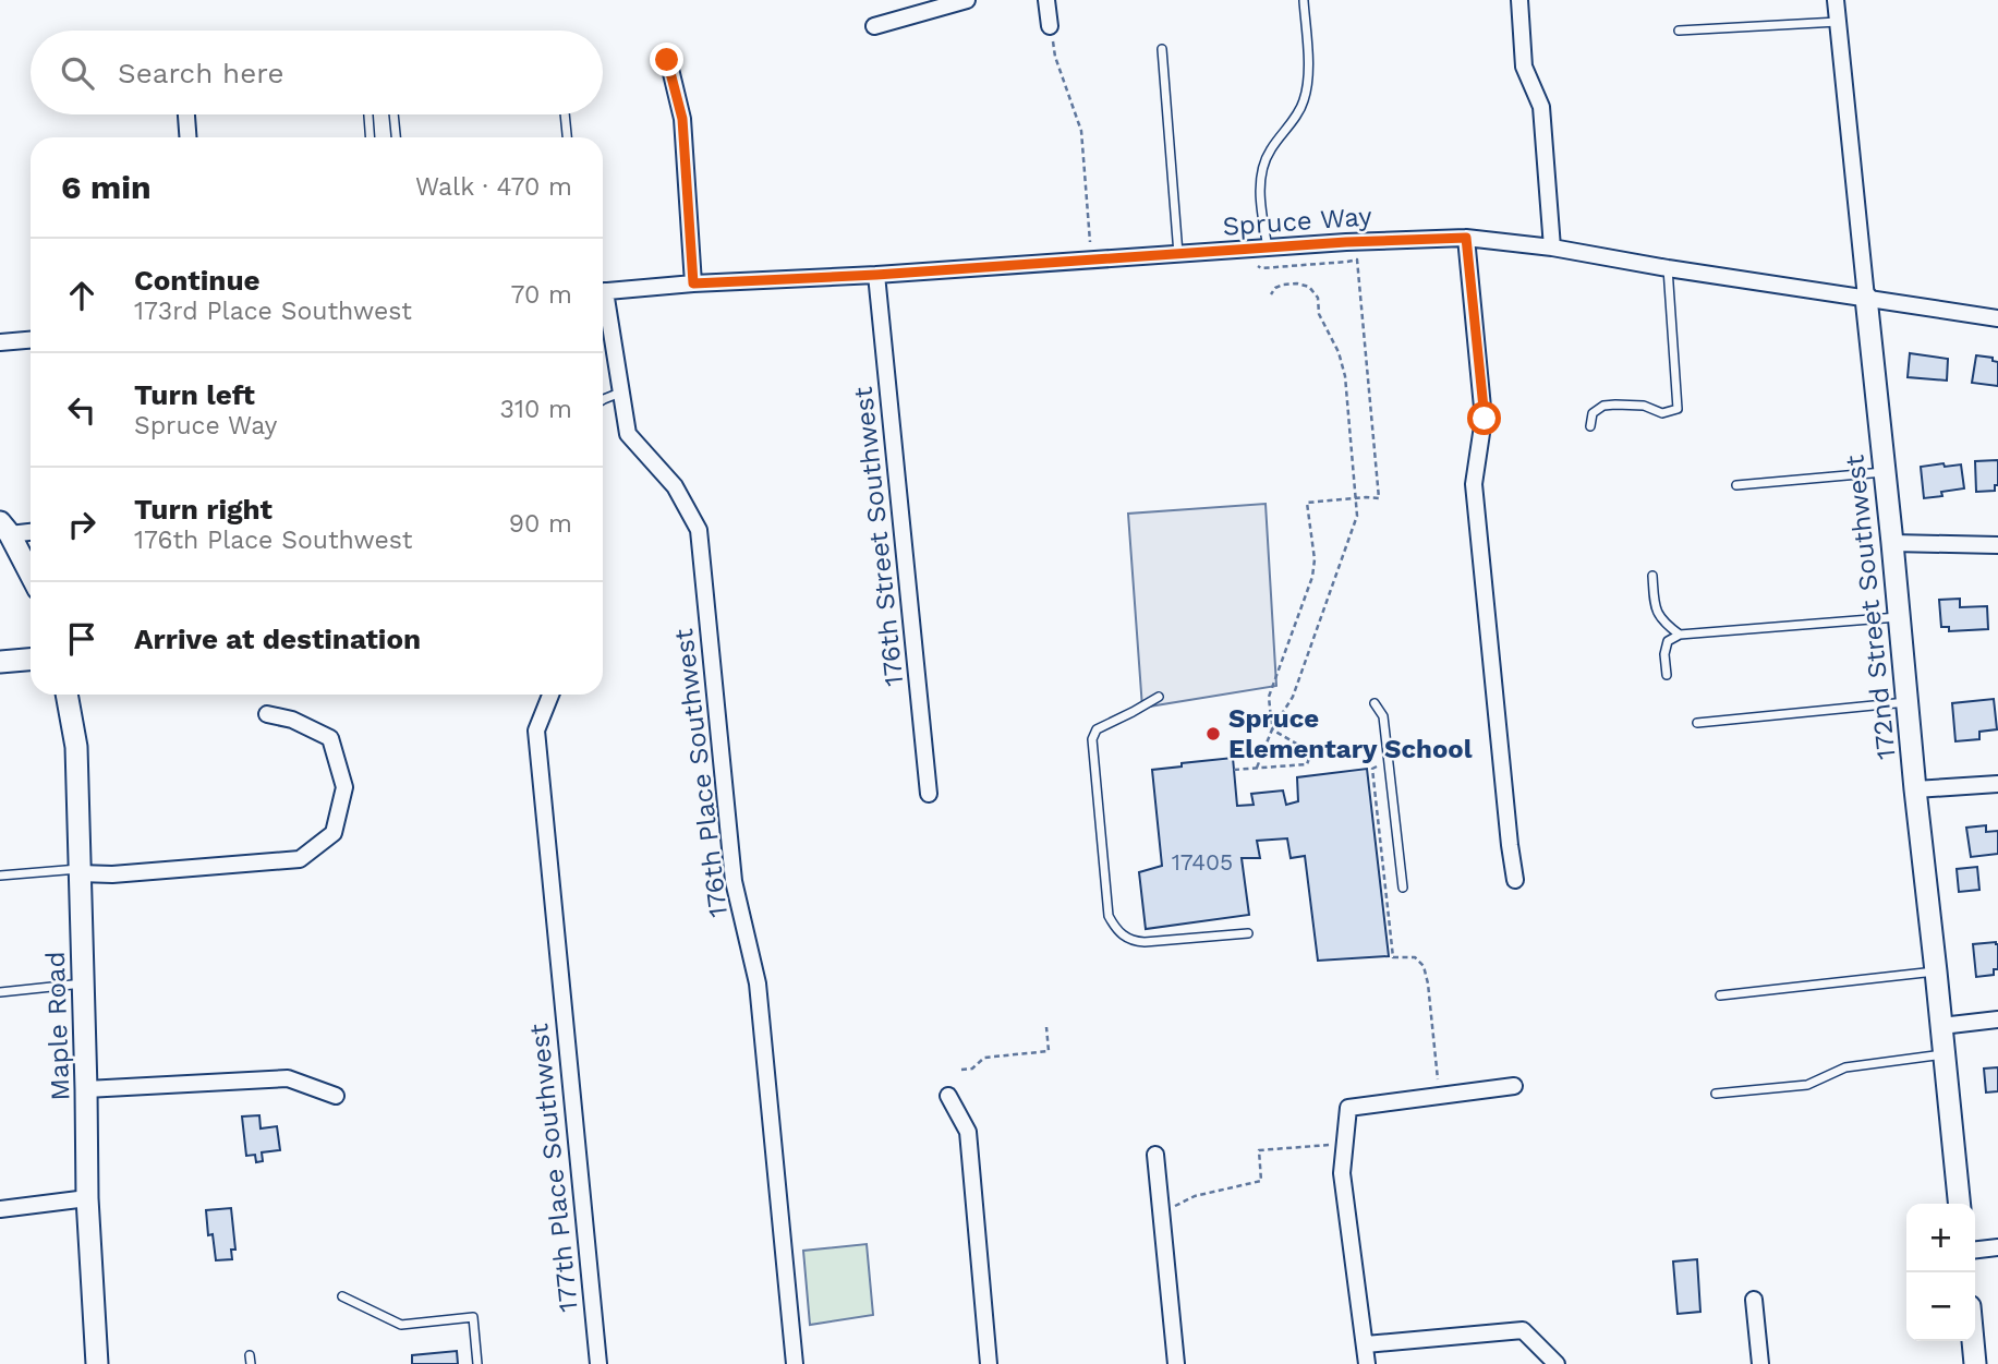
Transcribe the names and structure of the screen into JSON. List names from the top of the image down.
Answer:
{
  "streets": {
    "street": [
      "Spruce Way",
      "176th Street Southwest",
      "172nd Street Southwest",
      "176th Place Southwest",
      "Maple Road",
      "177th Place Southwest"
    ]
  },
  "crossings": [
    ["Spruce Way", "176th Street Southwest"],
    ["Spruce Way", "172nd Street Southwest"]
  ],
  "places": ["Spruce Elementary School"],
  "house_numbers": ["17405"],
  "page": {
    "search": "Search here",
    "heading": ["6 min", "Walk · 470 m"],
    "list": [
      ["Continue", "173rd Place Southwest", "70 m"],
      ["Turn left", "Spruce Way", "310 m"],
      ["Turn right", "176th Place Southwest", "90 m"],
      "Arrive at destination"
    ],
    "map_buttons": ["+", "−"]
  }
}
